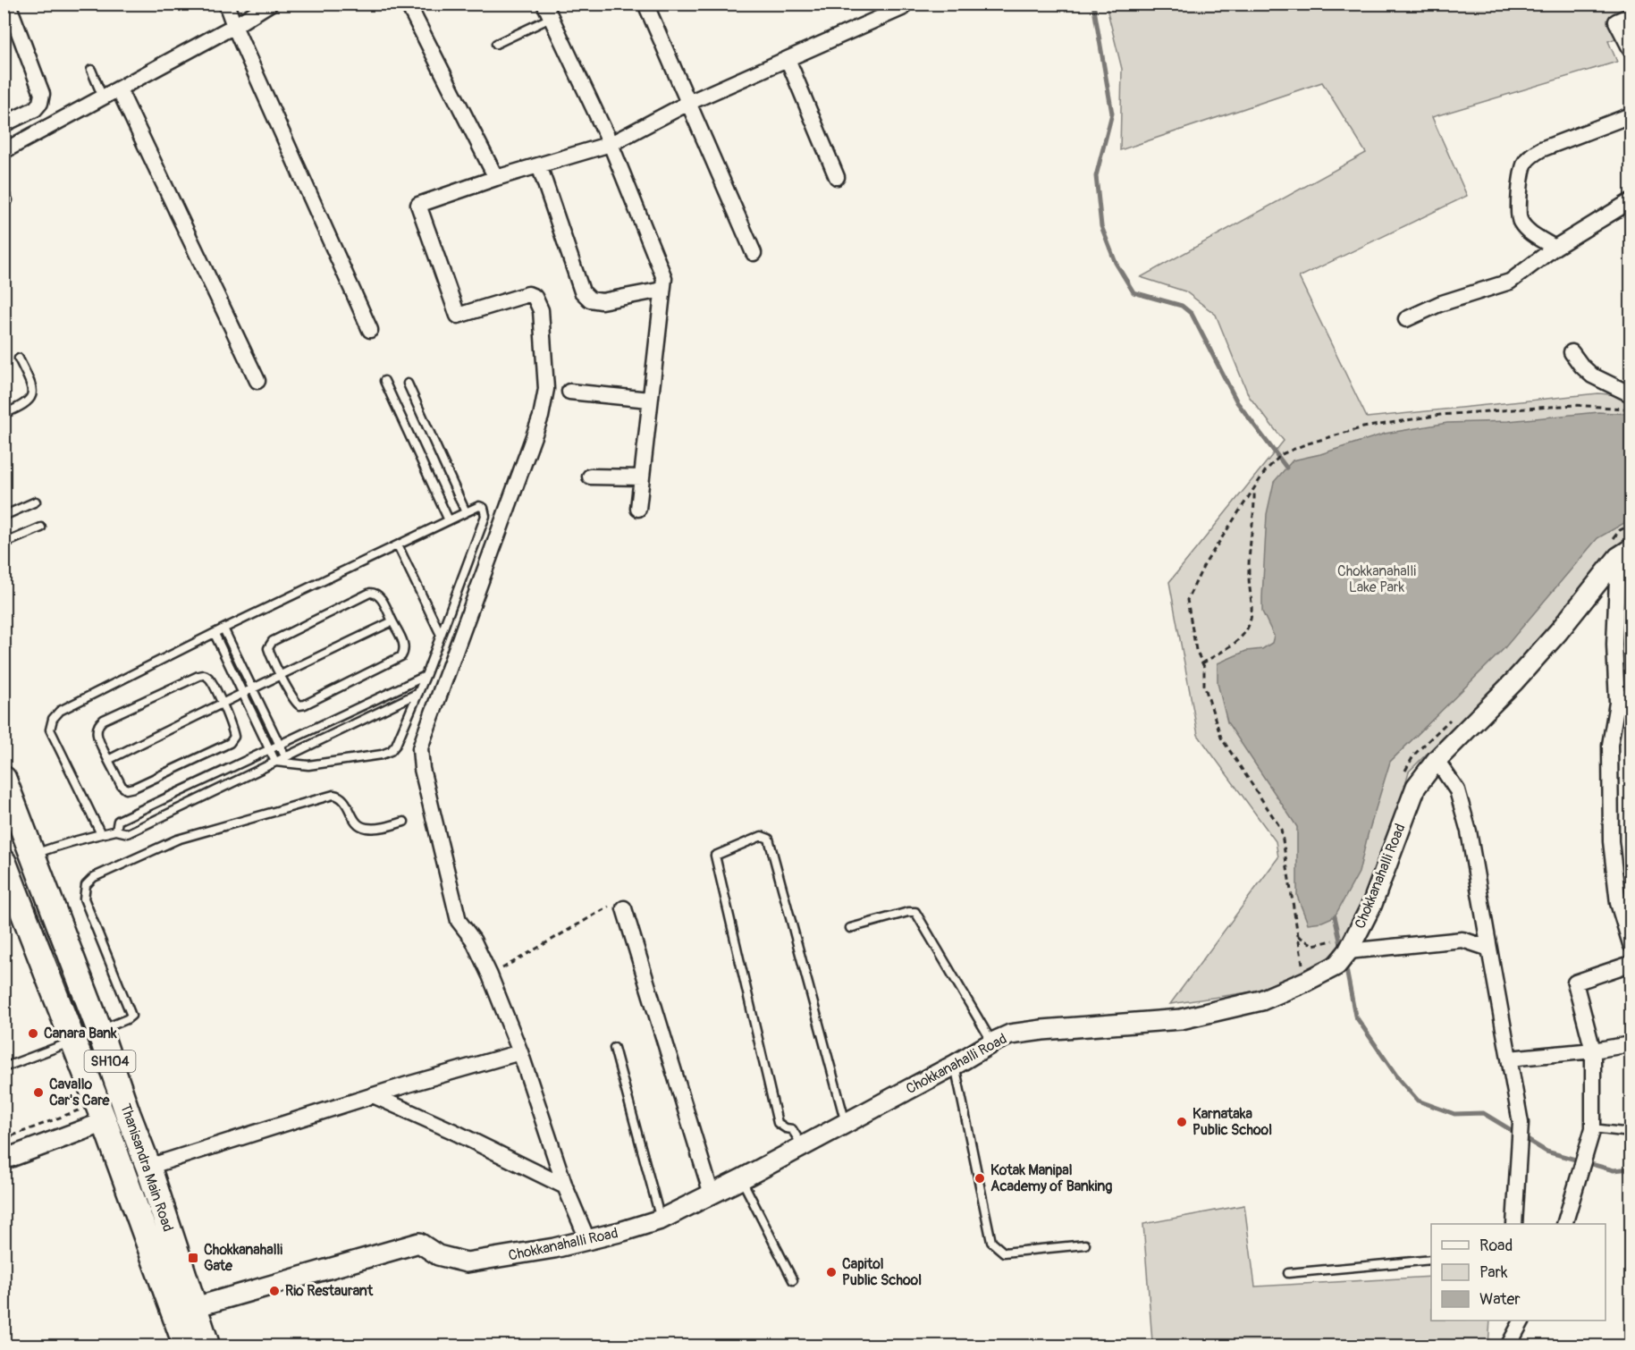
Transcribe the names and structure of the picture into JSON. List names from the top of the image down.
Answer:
{
  "streets": {
    "main road": ["SH104", "Thanisandra Main Road"],
    "street": ["Chokkanahalli Road"]
  },
  "crossings": [
    ["Chokkanahalli Road", "Thanisandra Main Road"]
  ],
  "parks": ["Chokkanahalli Lake Park"],
  "places": {
    "other": [
      "Canara Bank",
      "Cavallo Car's Care",
      "Karnataka Public School",
      "Kotak Manipal Academy of Banking",
      "Capitol Public School",
      "Rio Restaurant"
    ],
    "transit": ["Chokkanahalli Gate"]
  },
  "legend": ["Road", "Park", "Water"]
}
